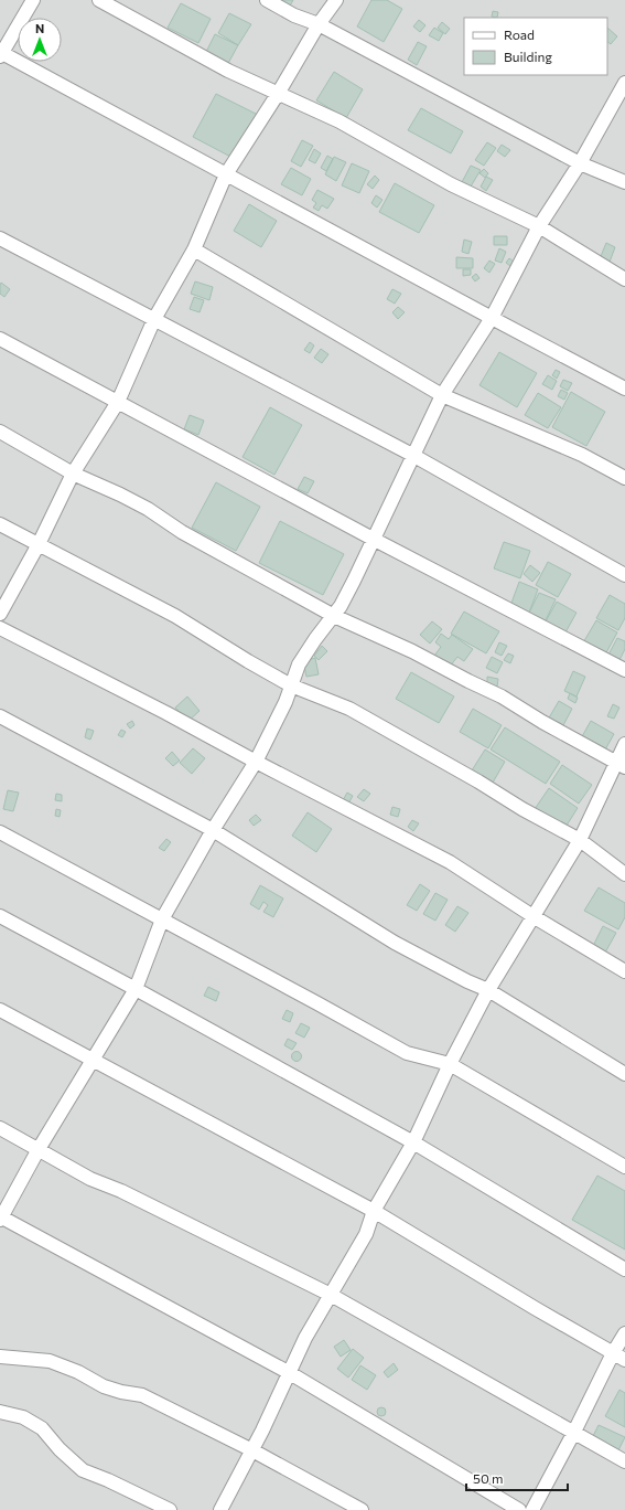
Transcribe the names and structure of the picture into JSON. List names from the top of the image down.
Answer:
{
  "legend": ["Road", "Building"],
  "scale_bar": "50 m",
  "north": "top"
}
